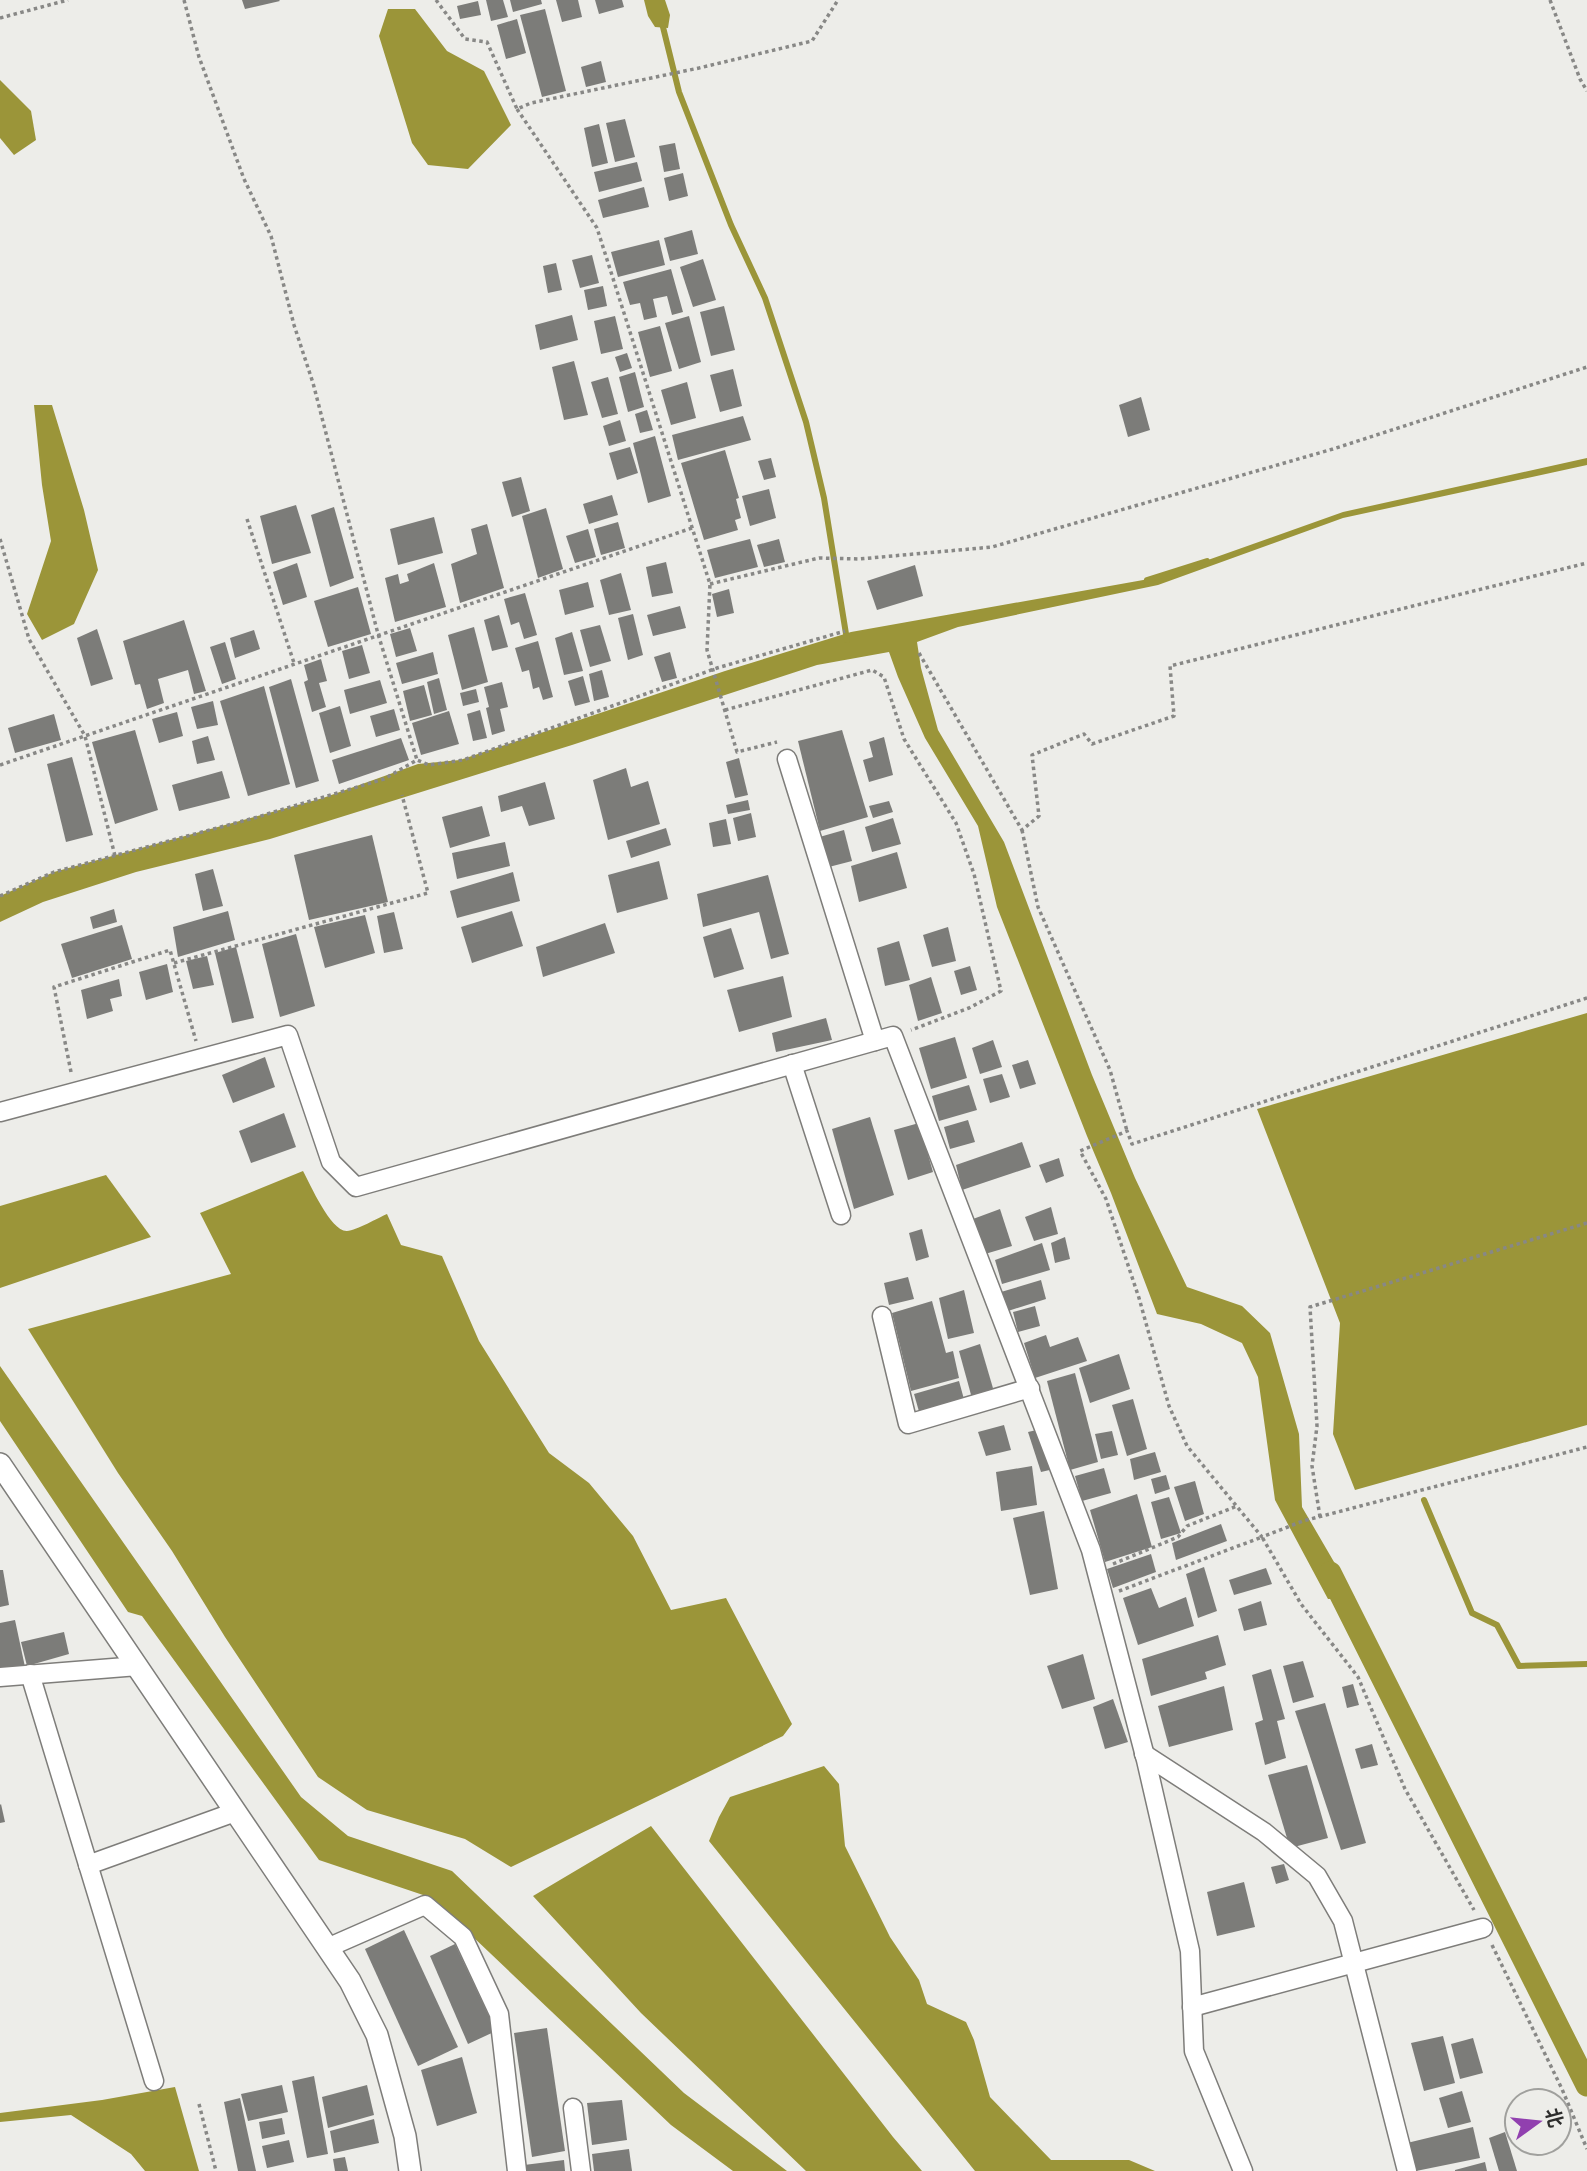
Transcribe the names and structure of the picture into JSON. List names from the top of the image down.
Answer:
{
  "north": "right"
}
